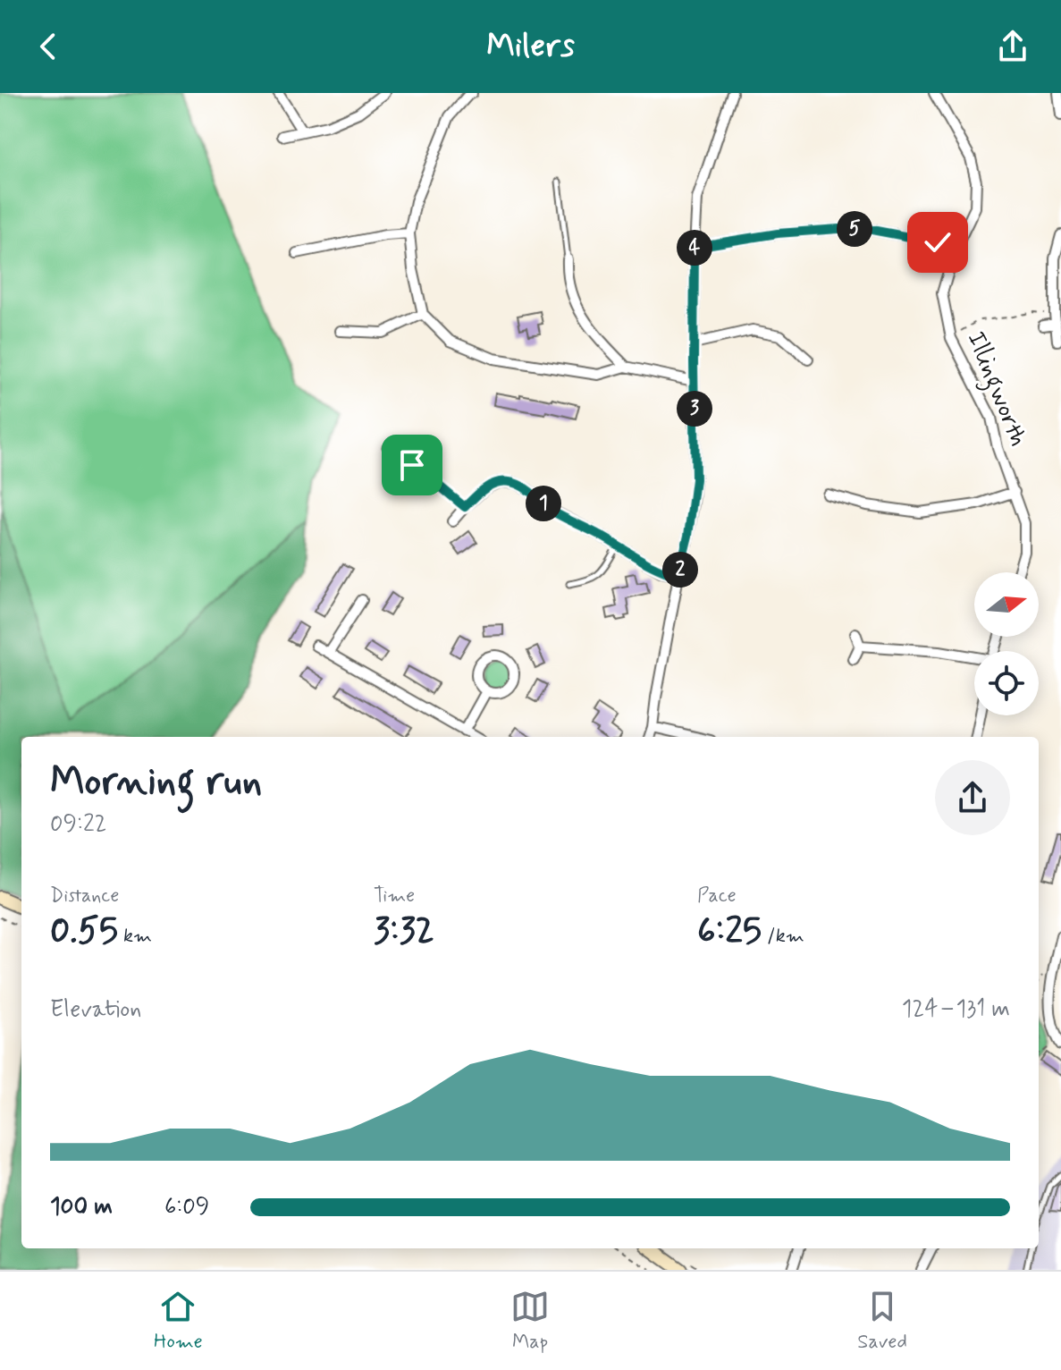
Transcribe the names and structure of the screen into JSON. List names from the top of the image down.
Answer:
{
  "streets": {
    "street": ["Illingworth"]
  },
  "north": "right",
  "page": {
    "header": "Milers",
    "pins": [
      "5",
      "4",
      "3",
      "1",
      "2"
    ],
    "heading": ["Morning run", "09:22"],
    "stats": [
      ["Distance", "0.55 km"],
      ["Time", "3:32"],
      ["Pace", "6:25 /km"]
    ],
    "chart": ["Elevation", "124–131 m"],
    "list": [
      {
        "name": "100 m",
        "note": "6:09"
      }
    ],
    "tabs": ["Home", "Map", "Saved"]
  }
}
